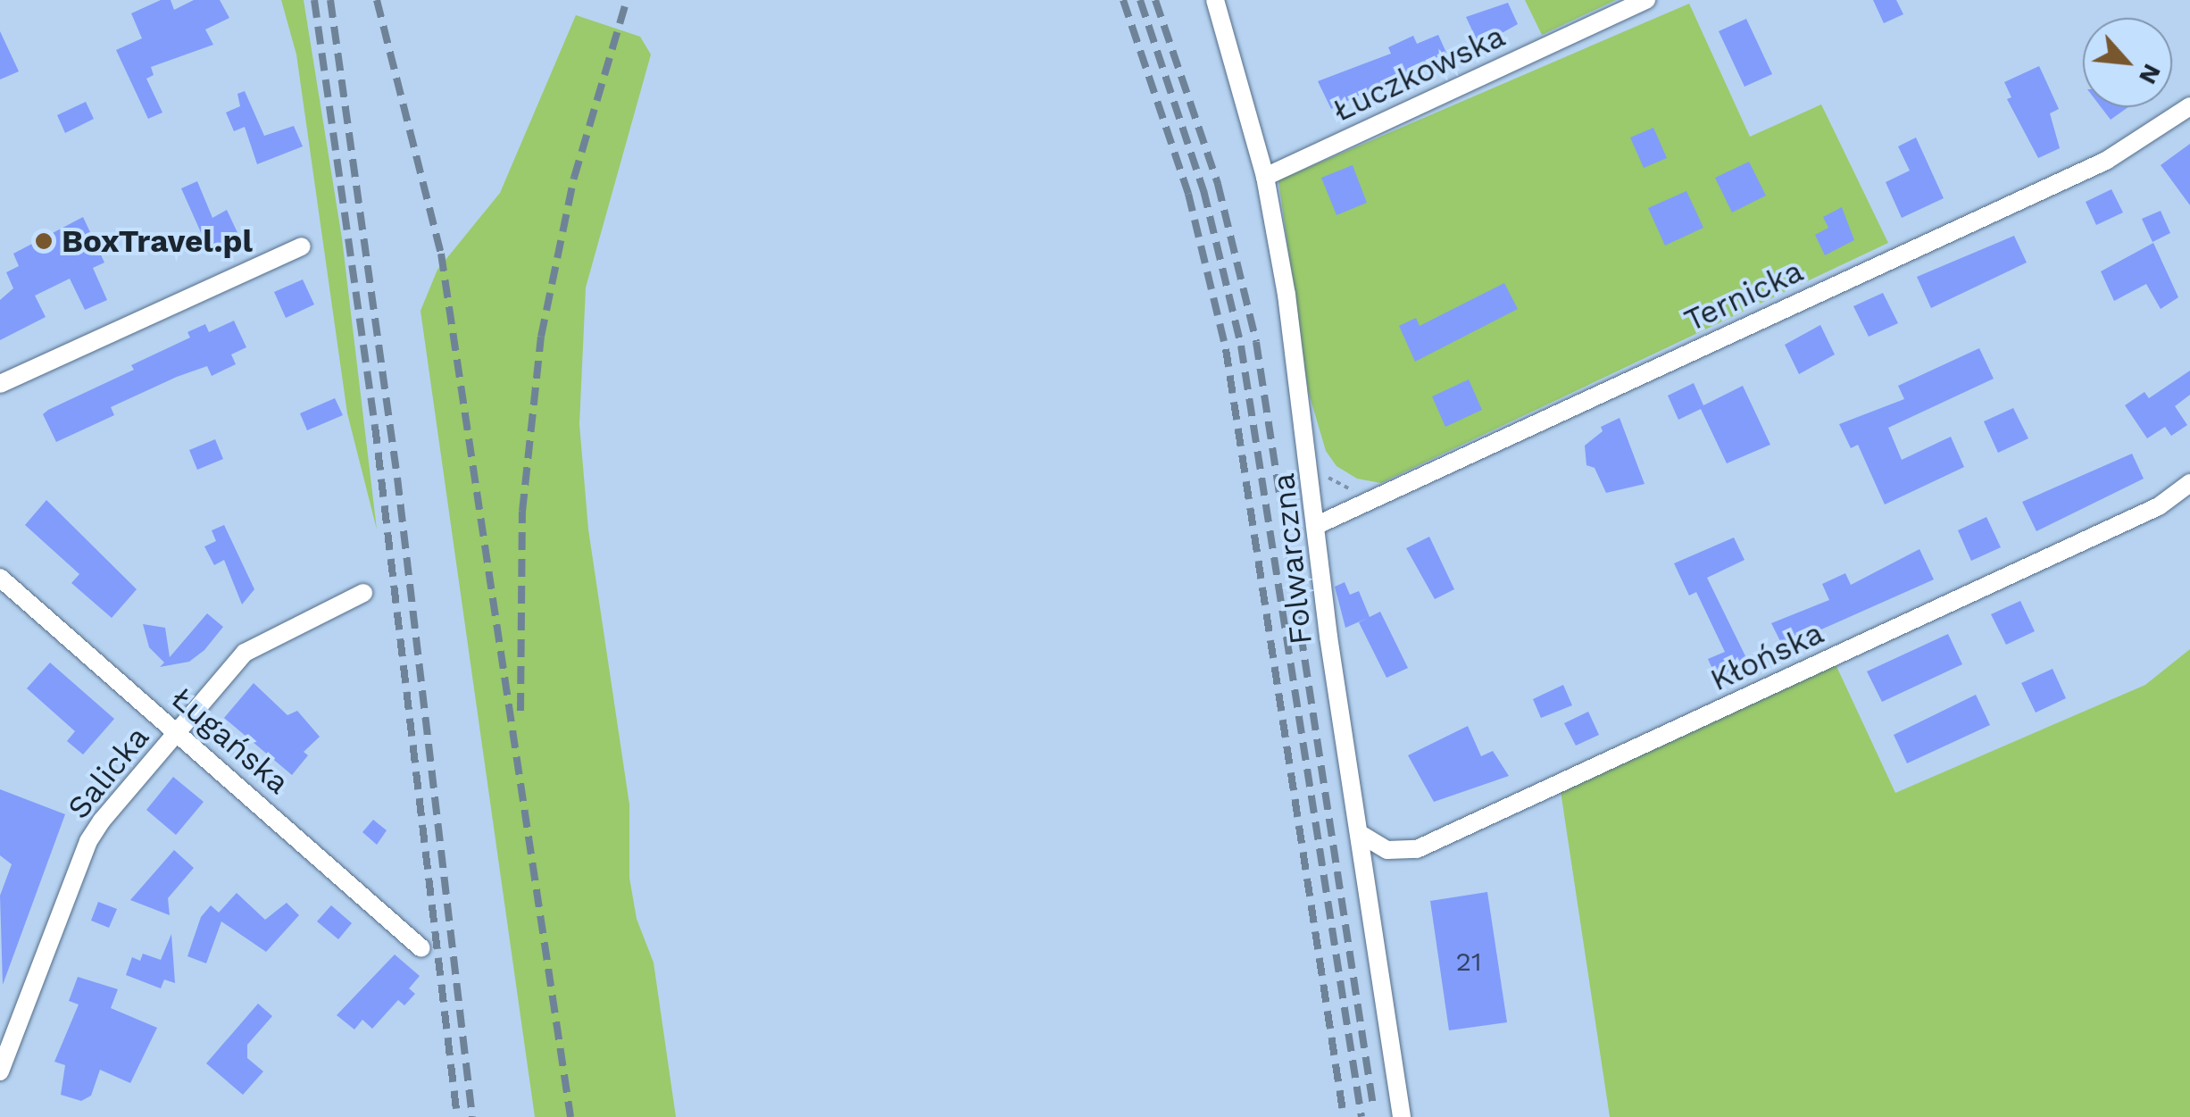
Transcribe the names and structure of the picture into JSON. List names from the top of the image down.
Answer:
{
  "streets": {
    "street": [
      "Łuczkowska",
      "Ternicka",
      "Folwarczna",
      "Kłońska",
      "Ługańska",
      "Salicka"
    ]
  },
  "crossings": [
    ["Łuczkowska", "Folwarczna"],
    ["Ternicka", "Folwarczna"],
    ["Folwarczna", "Kłońska"],
    ["Ługańska", "Salicka"]
  ],
  "places": ["BoxTravel.pl"],
  "house_numbers": ["21"],
  "north": "bottom right"
}
